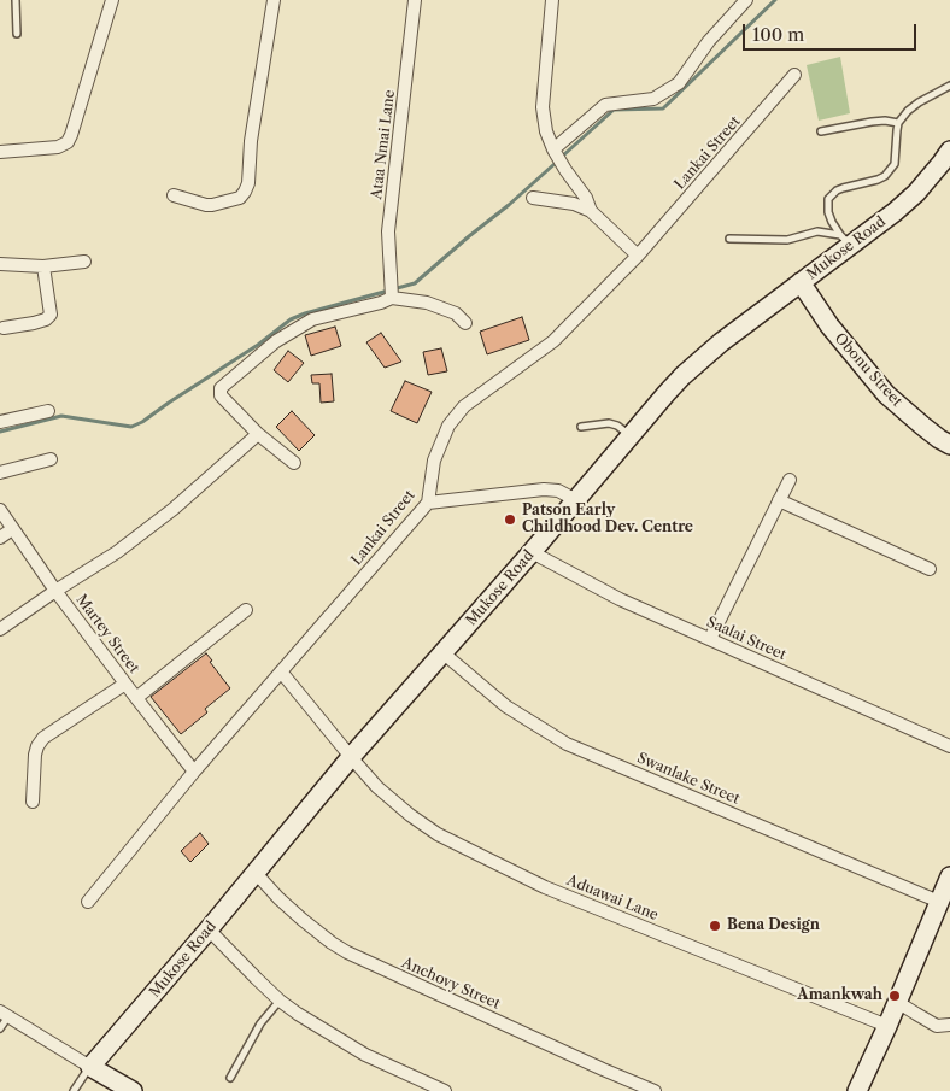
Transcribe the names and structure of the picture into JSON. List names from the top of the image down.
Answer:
{
  "streets": {
    "street": [
      "Ataa Nmai Lane",
      "Lankai Street",
      "Mukose Road",
      "Obonu Street",
      "Martey Street",
      "Saalai Street",
      "Swanlake Street",
      "Aduawai Lane",
      "Anchovy Street"
    ]
  },
  "crossings": [
    ["Lankai Street", "Martey Street"],
    ["Lankai Street", "Aduawai Lane"],
    ["Mukose Road", "Obonu Street"],
    ["Mukose Road", "Saalai Street"],
    ["Mukose Road", "Swanlake Street"],
    ["Mukose Road", "Aduawai Lane"],
    ["Mukose Road", "Anchovy Street"]
  ],
  "places": ["Patson Early Childhood Dev. Centre", "Bena Design", "Amankwah"],
  "scale_bar": "100 m"
}
